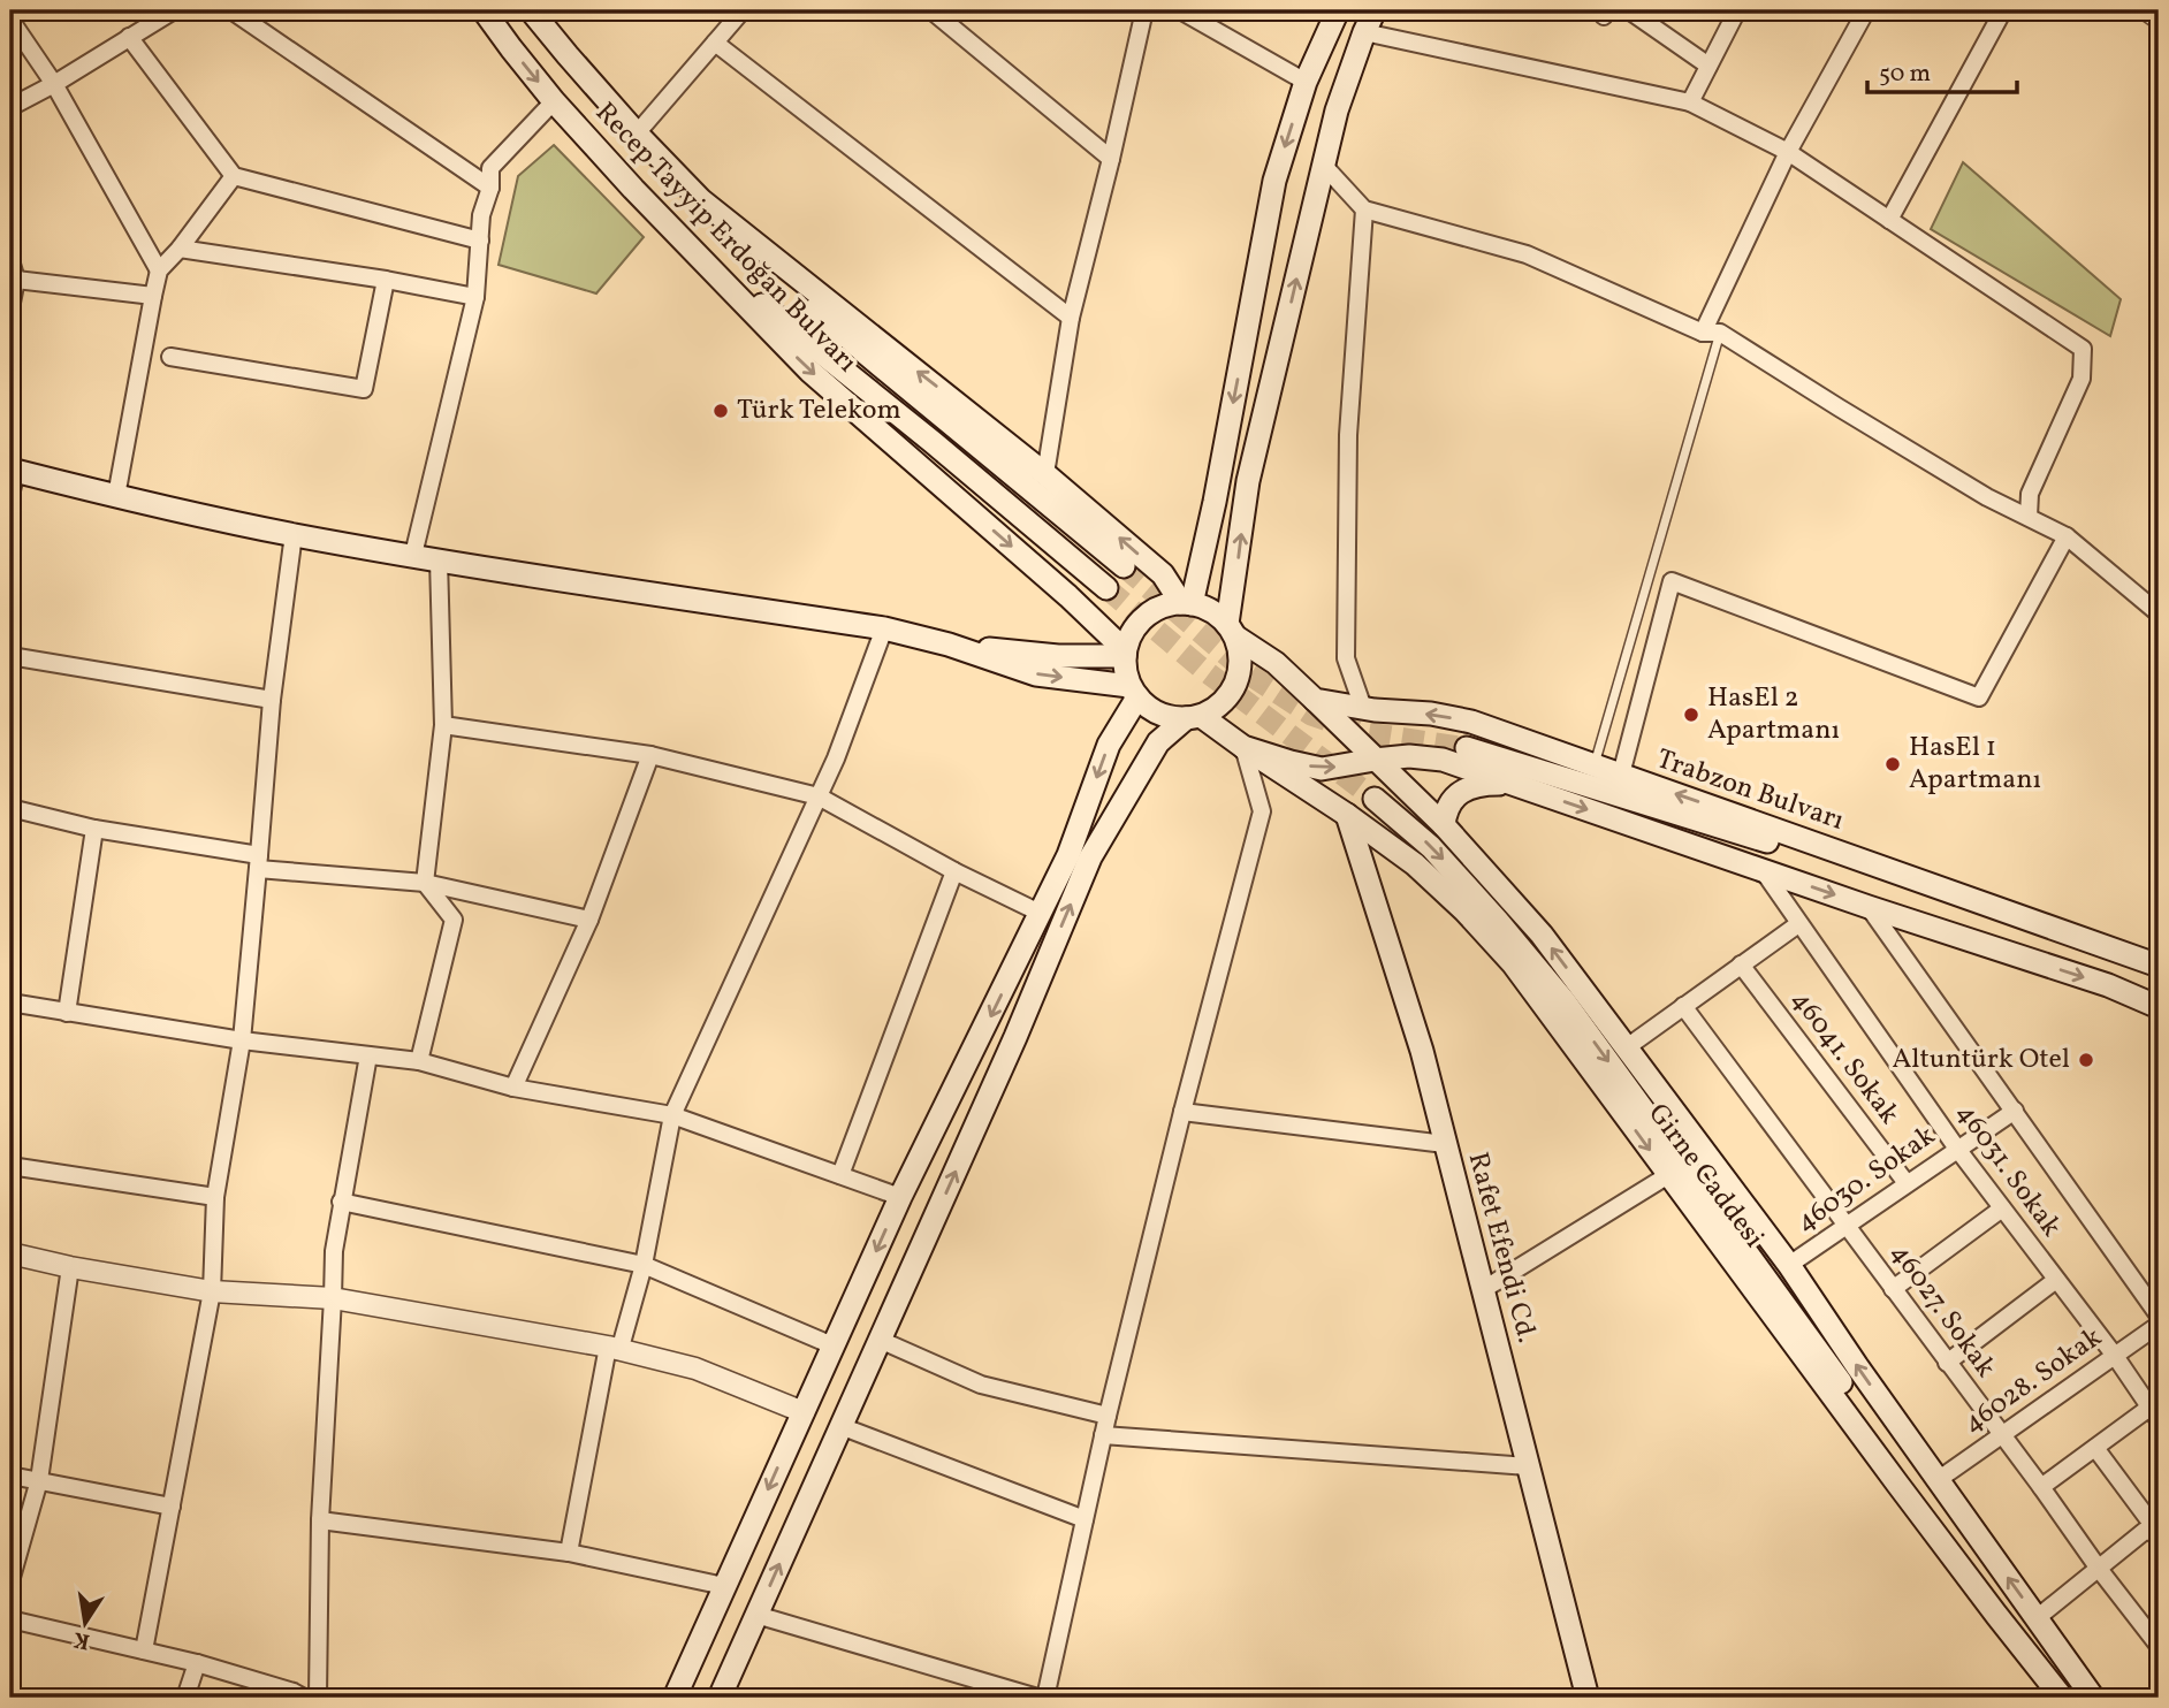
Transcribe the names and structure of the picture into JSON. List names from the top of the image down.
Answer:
{
  "streets": {
    "main road": [
      "Recep Tayyip Erdoğan Bulvarı",
      "Trabzon Bulvarı",
      "Girne Caddesi",
      "Rafet Efendi Cd."
    ],
    "street": [
      "46041. Sokak",
      "46031. Sokak",
      "46030. Sokak",
      "46027. Sokak",
      "46028. Sokak"
    ]
  },
  "crossings": [
    ["46041. Sokak", "46030. Sokak"],
    ["46031. Sokak", "46030. Sokak"],
    ["46031. Sokak", "46028. Sokak"],
    ["Girne Caddesi", "46030. Sokak"],
    ["Girne Caddesi", "Rafet Efendi Cd."],
    ["Girne Caddesi", "46028. Sokak"],
    ["46030. Sokak", "46027. Sokak"],
    ["46027. Sokak", "46028. Sokak"]
  ],
  "places": [
    "Türk Telekom",
    "HasEl 2 Apartmanı",
    "HasEl 1 Apartmanı",
    "Altuntürk Otel"
  ],
  "scale_bar": "50 m",
  "north": "bottom"
}
